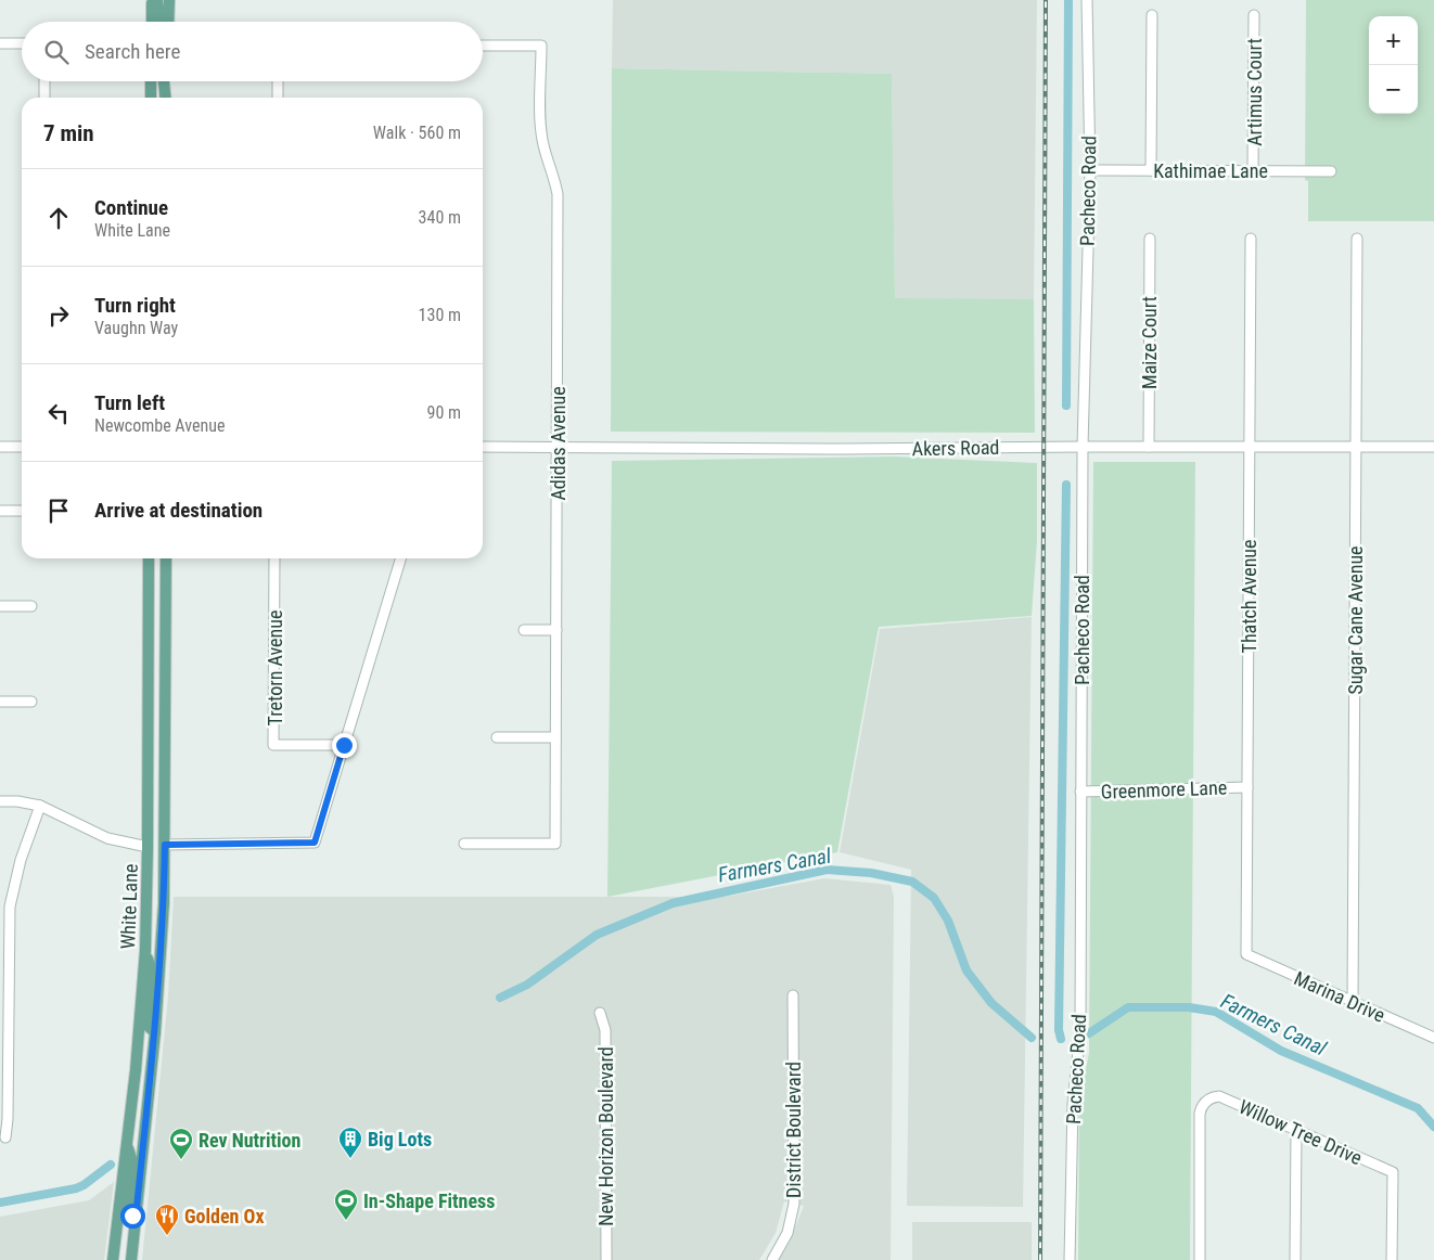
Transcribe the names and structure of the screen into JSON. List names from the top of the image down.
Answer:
{
  "streets": {
    "main road": ["White Lane"],
    "street": [
      "Artimus Court",
      "Kathimae Lane",
      "Pacheco Road",
      "Maize Court",
      "Adidas Avenue",
      "Akers Road",
      "Thatch Avenue",
      "Sugar Cane Avenue",
      "Tretorn Avenue",
      "Greenmore Lane",
      "Marina Drive",
      "District Boulevard",
      "Willow Tree Drive",
      "New Horizon Boulevard"
    ]
  },
  "crossings": [
    ["Artimus Court", "Kathimae Lane"],
    ["Kathimae Lane", "Pacheco Road"],
    ["Pacheco Road", "Akers Road"],
    ["Pacheco Road", "Greenmore Lane"],
    ["Maize Court", "Akers Road"],
    ["Adidas Avenue", "Akers Road"],
    ["Akers Road", "Thatch Avenue"],
    ["Akers Road", "Sugar Cane Avenue"],
    ["Thatch Avenue", "Greenmore Lane"],
    ["Thatch Avenue", "Marina Drive"],
    ["Sugar Cane Avenue", "Marina Drive"]
  ],
  "water": ["Farmers Canal"],
  "places": {
    "building": ["Big Lots"],
    "sports": ["Rev Nutrition", "In-Shape Fitness"],
    "restaurant": ["Golden Ox"]
  },
  "page": {
    "map_buttons": ["+", "−"],
    "search": "Search here",
    "heading": ["7 min", "Walk · 560 m"],
    "list": [
      ["Continue", "White Lane", "340 m"],
      ["Turn right", "Vaughn Way", "130 m"],
      ["Turn left", "Newcombe Avenue", "90 m"],
      "Arrive at destination"
    ]
  }
}
